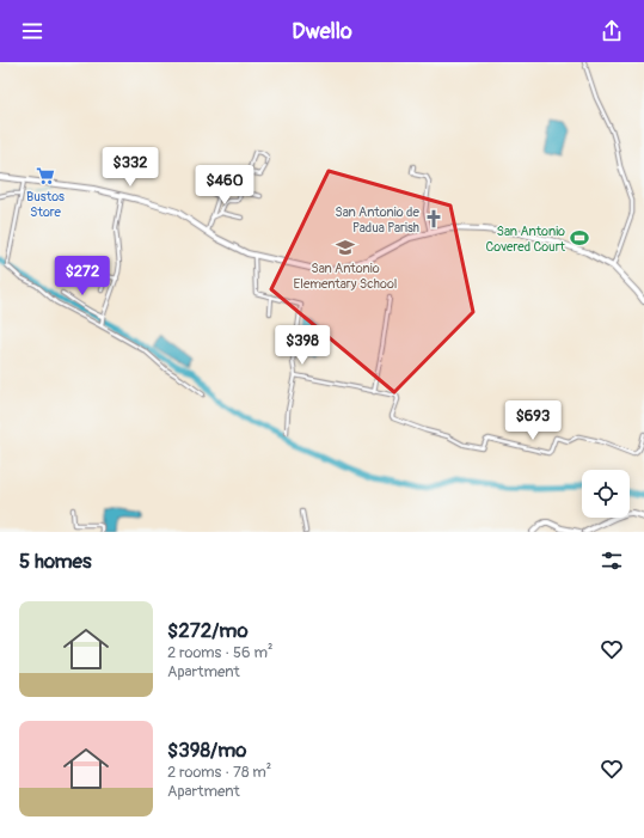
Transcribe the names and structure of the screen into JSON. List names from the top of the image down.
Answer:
{
  "places": {
    "supermarket": ["Bustos Store"],
    "church": ["San Antonio de Padua Parish"],
    "sports": ["San Antonio Covered Court"],
    "school or university": ["San Antonio Elementary School"]
  },
  "page": {
    "header": "Dwello",
    "price": [
      "$332",
      "$460",
      "$272",
      "$398",
      "$693"
    ],
    "heading": "5 homes",
    "list": [
      {
        "name": "$272/mo",
        "note": "2 rooms · 56 m² · Apartment"
      },
      {
        "name": "$398/mo",
        "note": "2 rooms · 78 m² · Apartment"
      }
    ]
  }
}
